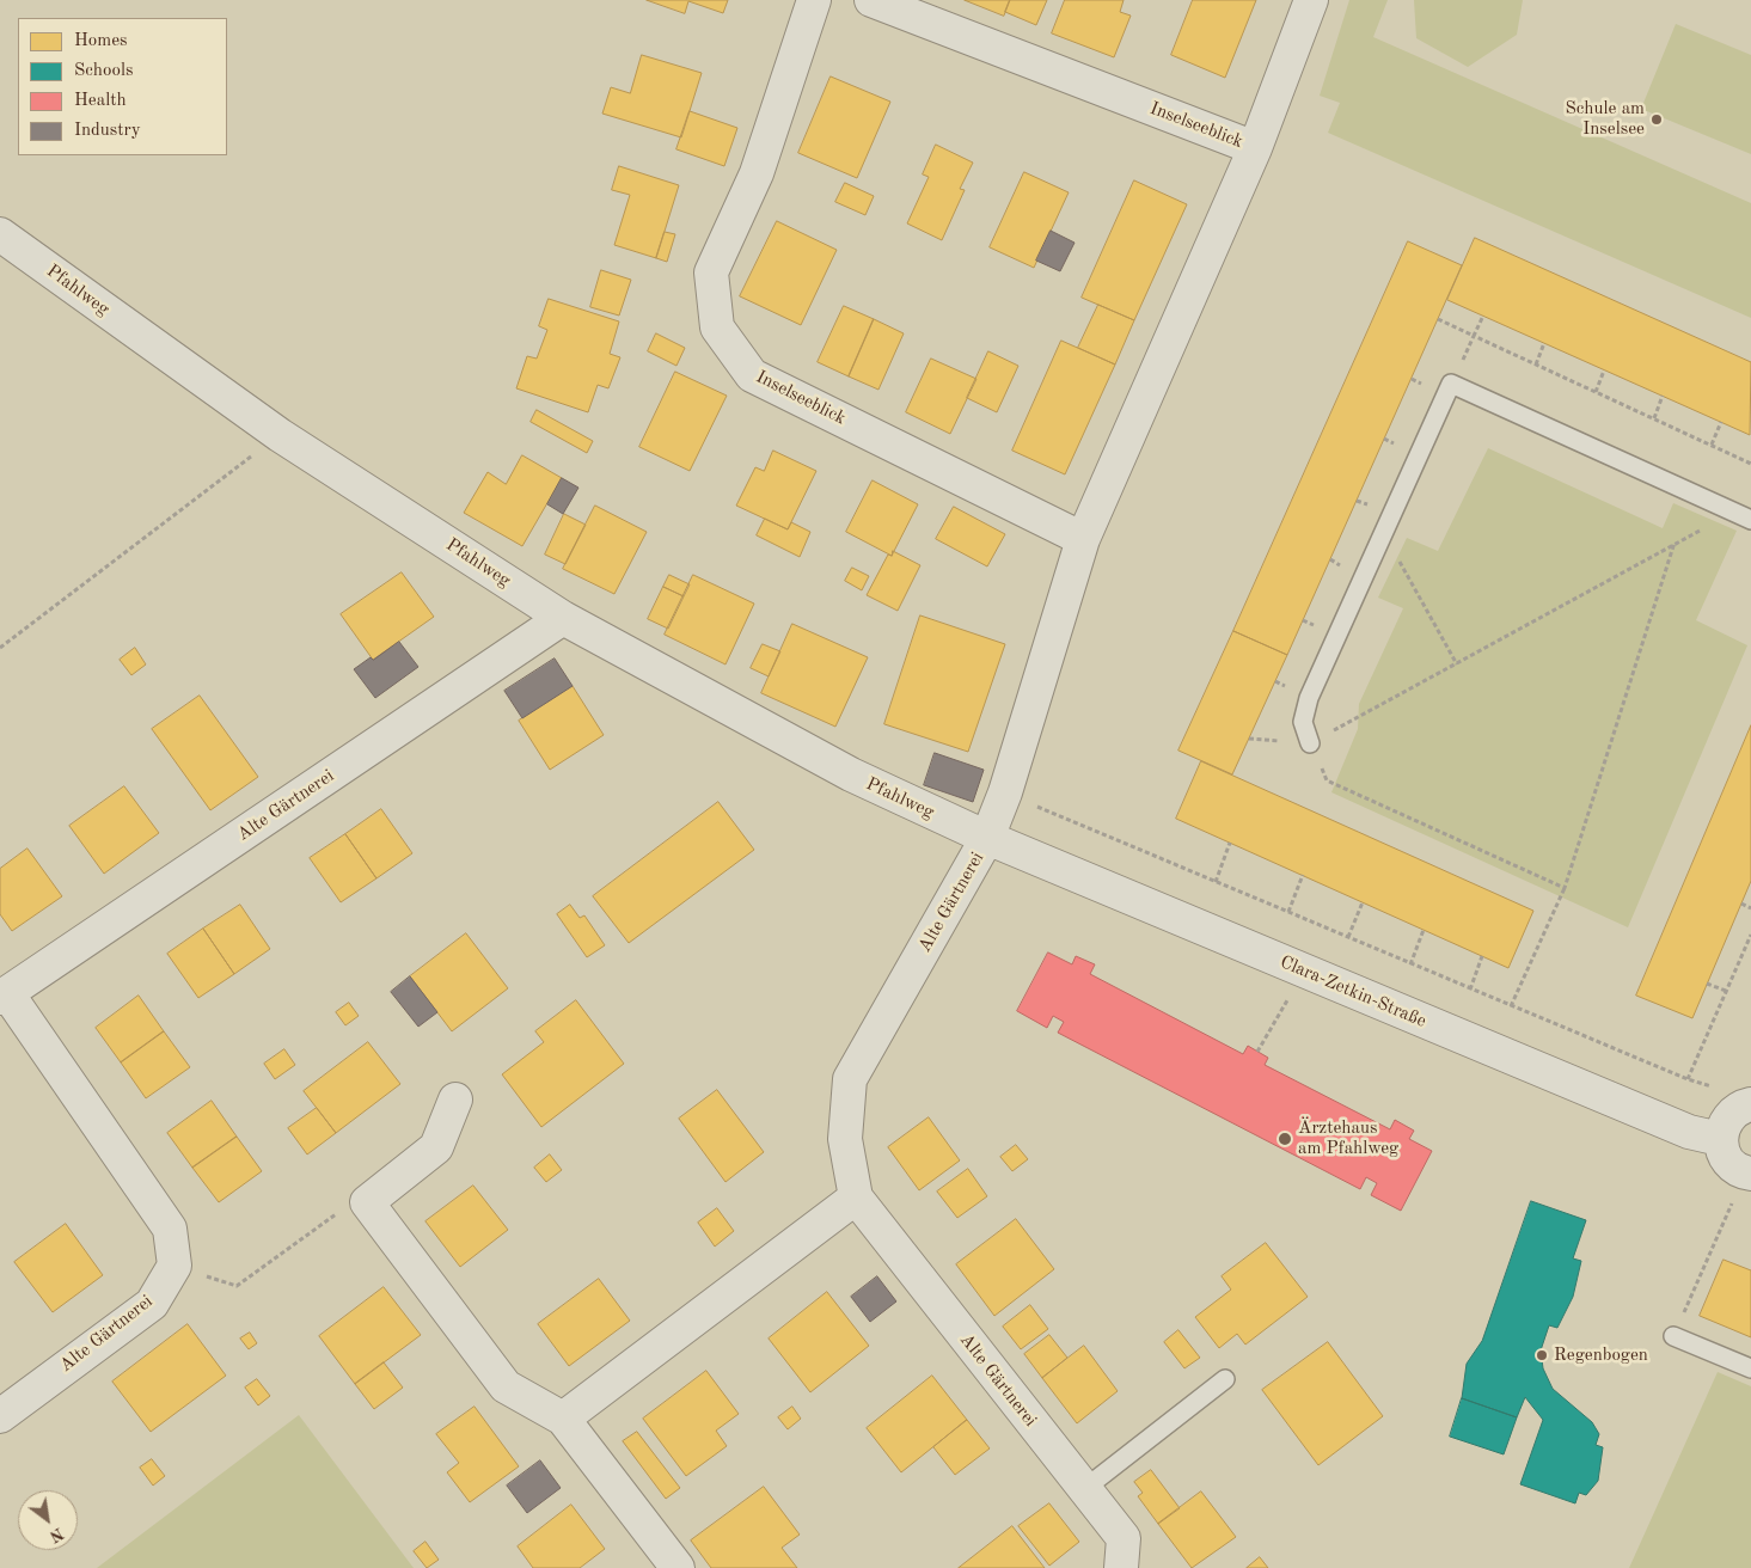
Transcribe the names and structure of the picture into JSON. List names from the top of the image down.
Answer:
{
  "streets": {
    "street": [
      "Inselseeblick",
      "Pfahlweg",
      "Alte Gärtnerei",
      "Clara-Zetkin-Straße"
    ]
  },
  "crossings": [
    ["Inselseeblick", "Pfahlweg"],
    ["Inselseeblick", "Alte Gärtnerei"],
    ["Inselseeblick", "Clara-Zetkin-Straße"],
    ["Pfahlweg", "Alte Gärtnerei"],
    ["Pfahlweg", "Clara-Zetkin-Straße"],
    ["Alte Gärtnerei", "Clara-Zetkin-Straße"]
  ],
  "places": ["Schule am Inselsee", "Ärztehaus am Pfahlweg", "Regenbogen"],
  "legend": [
    "Homes",
    "Schools",
    "Health",
    "Industry"
  ],
  "north": "bottom right"
}
